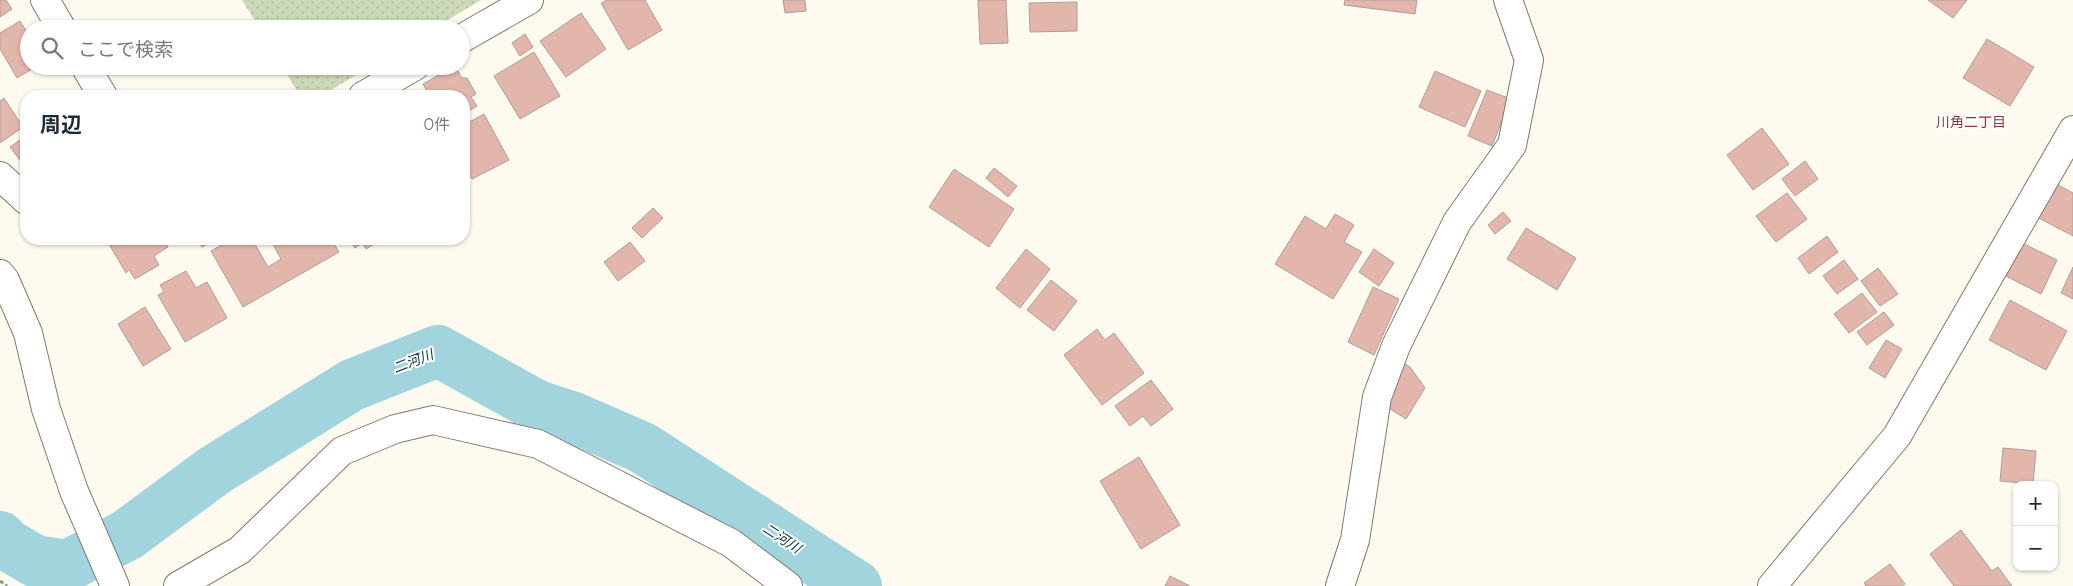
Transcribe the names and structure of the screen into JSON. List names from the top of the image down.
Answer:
{
  "districts": ["川角二丁目"],
  "water": ["二河川"],
  "page": {
    "search": "ここで検索",
    "heading": ["周辺", "0件"],
    "map_buttons": ["+", "−"]
  }
}
